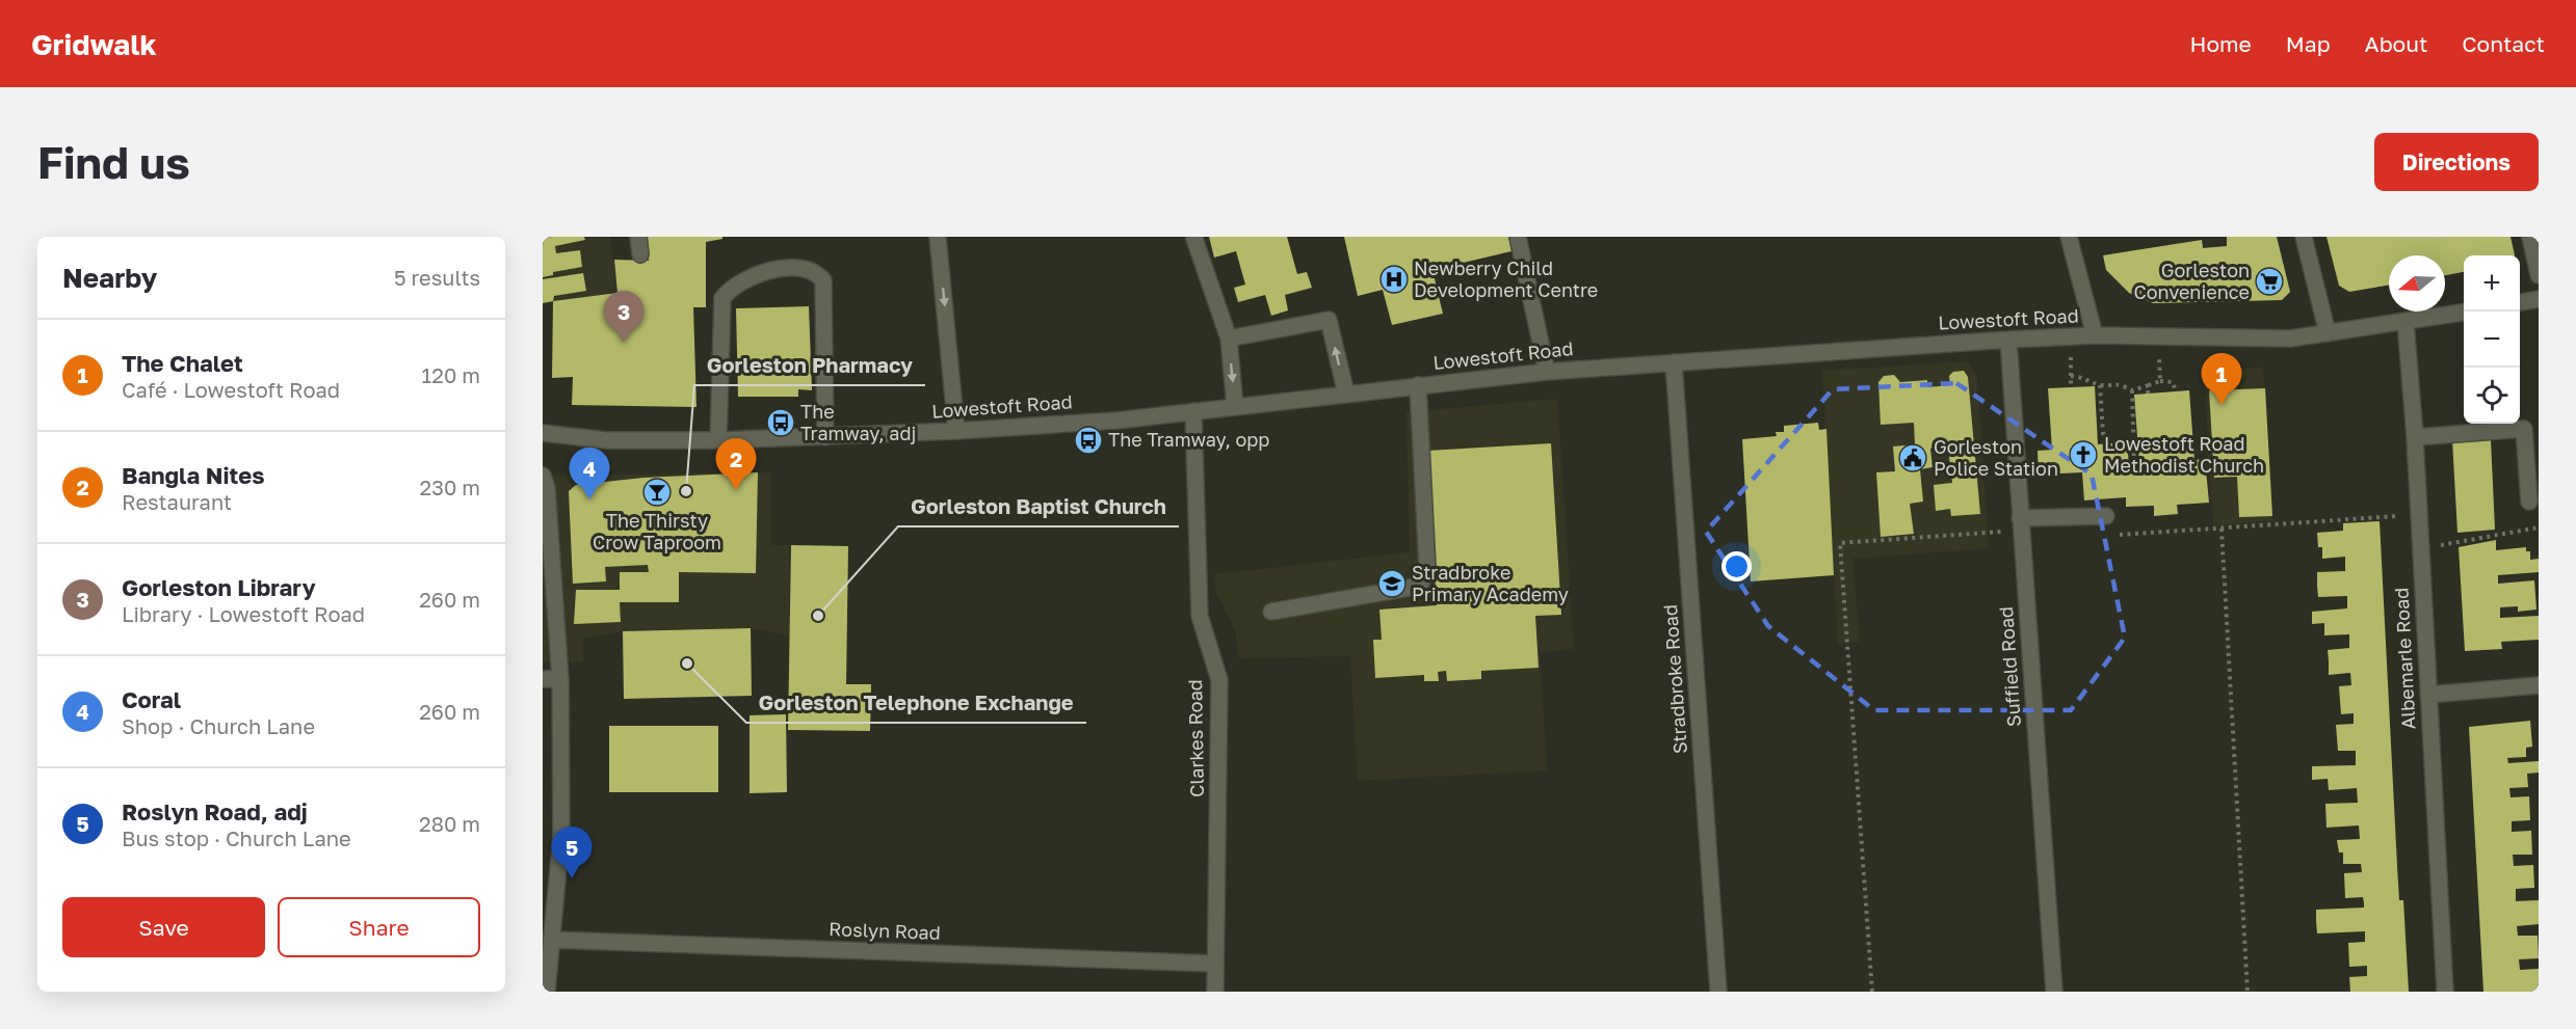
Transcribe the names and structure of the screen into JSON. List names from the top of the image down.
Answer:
{
  "streets": {
    "street": [
      "Lowestoft Road",
      "Albemarle Road",
      "Suffield Road",
      "Stradbroke Road",
      "Clarkes Road",
      "Roslyn Road"
    ]
  },
  "crossings": [
    ["Lowestoft Road", "Albemarle Road"],
    ["Lowestoft Road", "Suffield Road"],
    ["Lowestoft Road", "Stradbroke Road"],
    ["Lowestoft Road", "Clarkes Road"],
    ["Clarkes Road", "Roslyn Road"]
  ],
  "places": {
    "hospital": ["Newberry Child Development Centre"],
    "supermarket": ["Gorleston Convenience"],
    "bus stop": ["The Tramway, adj", "The Tramway, opp"],
    "church": ["Lowestoft Road Methodist Church"],
    "public building": ["Gorleston Police Station"],
    "other": ["Gorleston Pharmacy", "Gorleston Baptist Church", "Gorleston Telephone Exchange"],
    "bar": ["The Thirsty Crow Taproom"],
    "school or university": ["Stradbroke Primary Academy"]
  },
  "north": "left",
  "page": {
    "header": "Gridwalk",
    "nav": [
      "Home",
      "Map",
      "About",
      "Contact"
    ],
    "buttons": [
      "Directions",
      ["Save", "Share"]
    ],
    "title": "Find us",
    "heading": ["Nearby", "5 results"],
    "map_buttons": ["+", "−"],
    "pins": [
      "3",
      "1",
      "2",
      "4",
      "5"
    ],
    "list": [
      {
        "mark": "1",
        "name": "The Chalet",
        "note": "Café · Lowestoft Road",
        "value": "120 m"
      },
      {
        "mark": "2",
        "name": "Bangla Nites",
        "note": "Restaurant",
        "value": "230 m"
      },
      {
        "mark": "3",
        "name": "Gorleston Library",
        "note": "Library · Lowestoft Road",
        "value": "260 m"
      },
      {
        "mark": "4",
        "name": "Coral",
        "note": "Shop · Church Lane",
        "value": "260 m"
      },
      {
        "mark": "5",
        "name": "Roslyn Road, adj",
        "note": "Bus stop · Church Lane",
        "value": "280 m"
      }
    ]
  }
}
